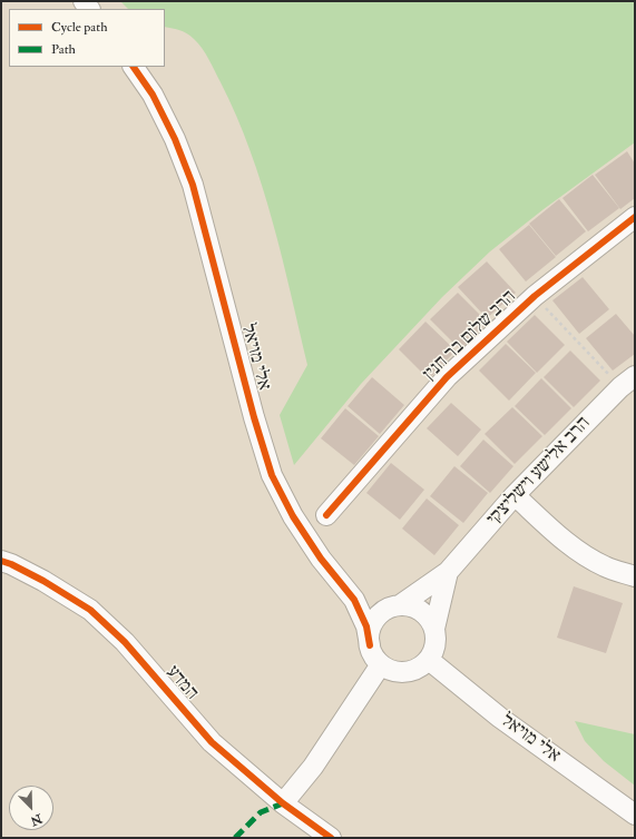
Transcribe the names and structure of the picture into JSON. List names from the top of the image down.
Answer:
{
  "streets": {
    "street": [
      "הרב שלום בר חנין",
      "אלי מויאל",
      "הרב אלישע וישליצקי",
      "המדע"
    ]
  },
  "crossings": [
    ["אלי מויאל", "הרב אלישע וישליצקי"]
  ],
  "legend": ["Cycle path", "Path"],
  "north": "bottom right"
}
